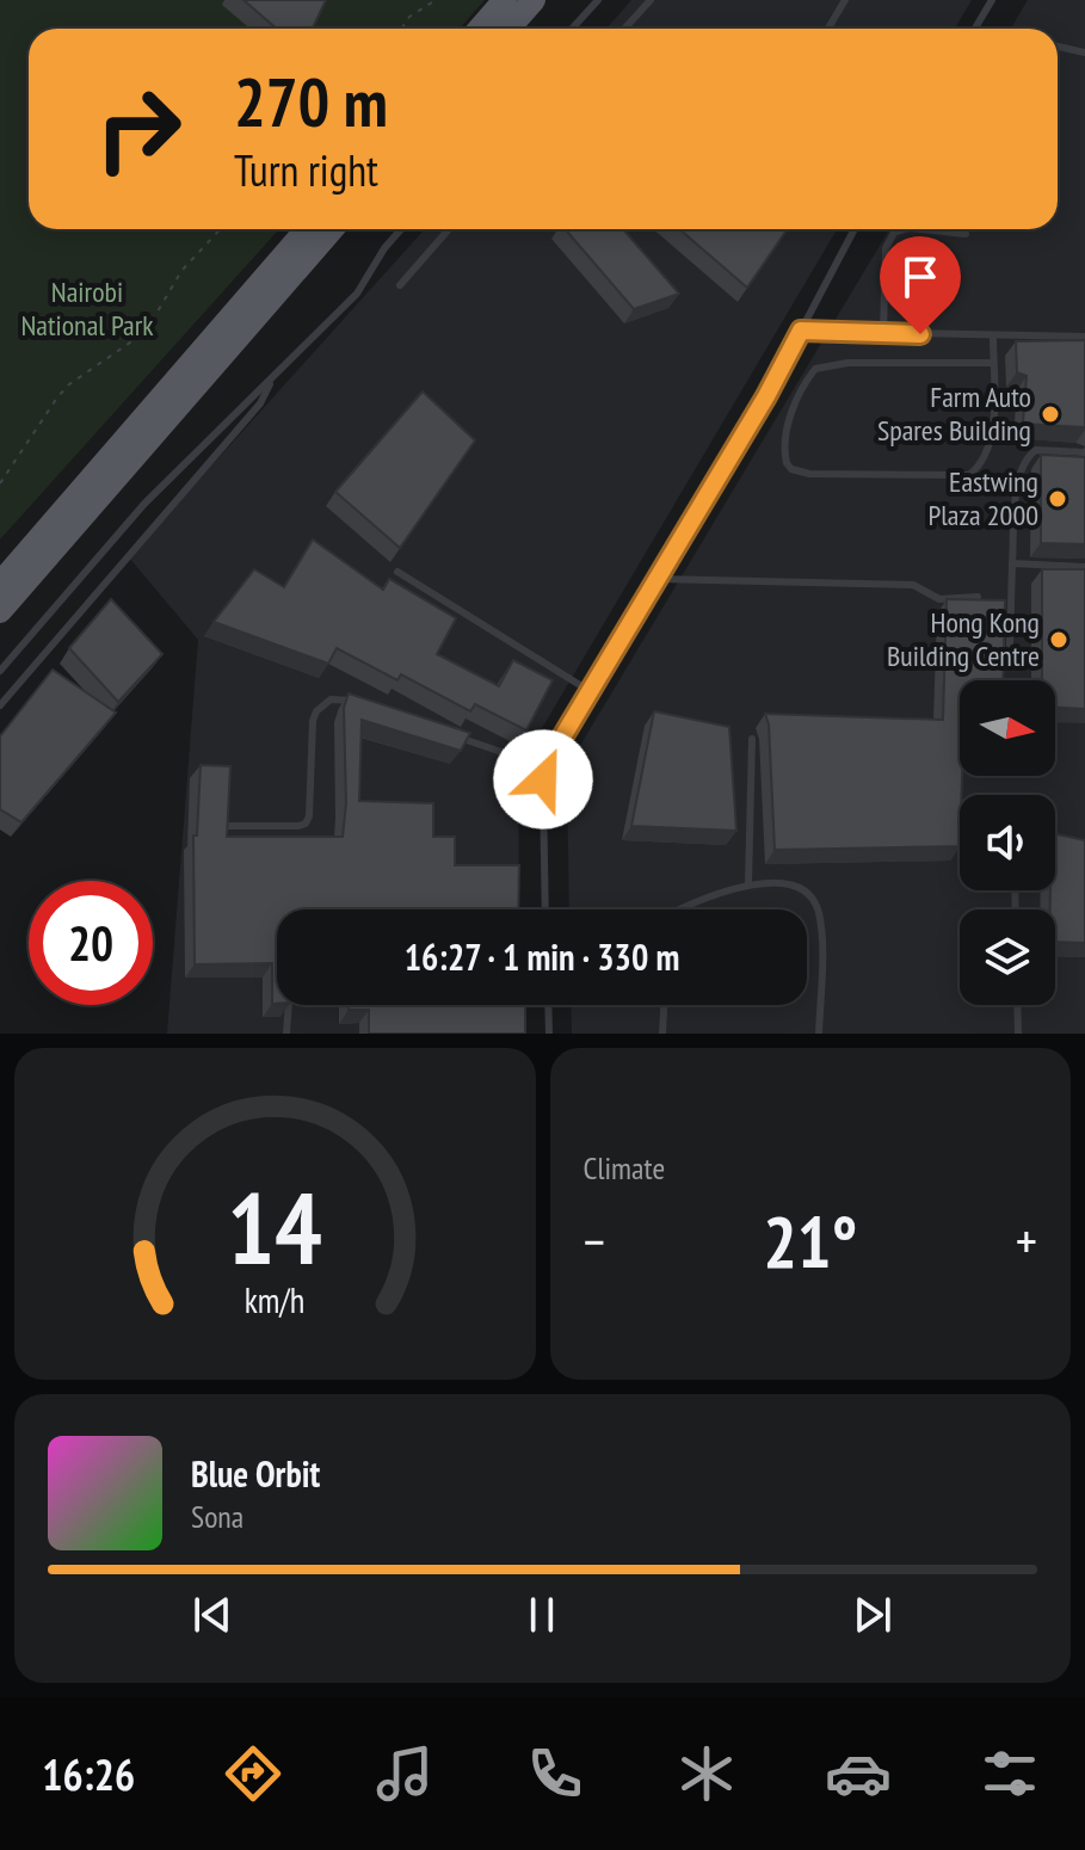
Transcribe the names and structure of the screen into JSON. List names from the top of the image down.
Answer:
{
  "parks": ["Nairobi National Park"],
  "places": ["Farm Auto Spares Building", "Eastwing Plaza 2000", "Hong Kong Building Centre"],
  "north": "right",
  "page": {
    "turn": ["270 m", "Turn right"],
    "limit": "20",
    "trip": "16:27 · 1 min · 330 m",
    "tile": "Climate",
    "heat": ["−", "21°", "+"],
    "song": ["Blue Orbit", "Sona"],
    "tabs": "16:26",
    "gauge": ["14", "km/h"]
  }
}
